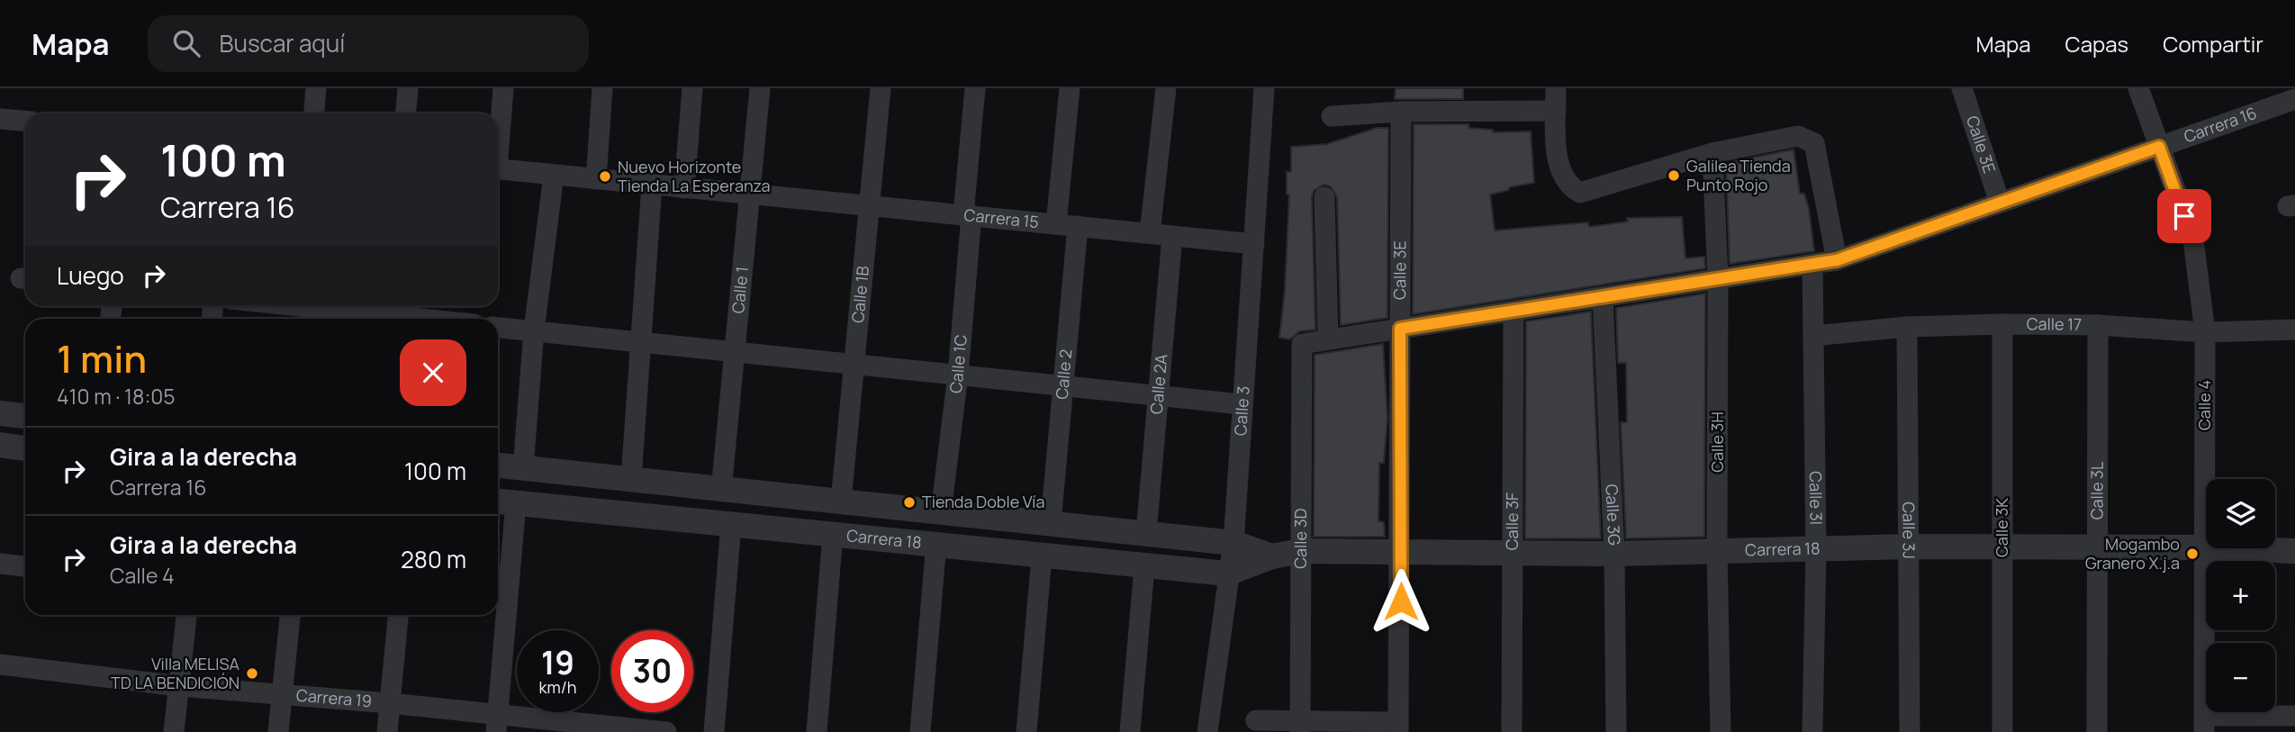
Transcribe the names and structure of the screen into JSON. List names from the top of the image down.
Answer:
{
  "streets": {
    "street": [
      "Carrera 16",
      "Calle 3E",
      "Carrera 15",
      "Calle 1",
      "Calle 1B",
      "Calle 17",
      "Calle 1C",
      "Calle 2",
      "Calle 2A",
      "Calle 4",
      "Calle 3",
      "Calle 3H",
      "Calle 3L",
      "Calle 3I",
      "Calle 3G",
      "Calle 3F",
      "Calle 3K",
      "Calle 3J",
      "Carrera 18",
      "Calle 3D",
      "Carrera 19"
    ]
  },
  "crossings": [
    ["Carrera 16", "Calle 3E"],
    ["Carrera 16", "Calle 4"],
    ["Carrera 16", "Calle 3H"],
    ["Carrera 16", "Calle 3I"],
    ["Carrera 16", "Calle 3G"],
    ["Carrera 16", "Calle 3F"],
    ["Carrera 16", "Calle 3D"],
    ["Calle 3E", "Carrera 18"],
    ["Carrera 15", "Calle 1"],
    ["Carrera 15", "Calle 1B"],
    ["Carrera 15", "Calle 1C"],
    ["Carrera 15", "Calle 2"],
    ["Carrera 15", "Calle 2A"],
    ["Carrera 15", "Calle 3"],
    ["Calle 1", "Carrera 18"],
    ["Calle 1B", "Carrera 18"],
    ["Calle 17", "Calle 4"],
    ["Calle 17", "Calle 3L"],
    ["Calle 17", "Calle 3I"],
    ["Calle 17", "Calle 3K"],
    ["Calle 17", "Calle 3J"],
    ["Calle 1C", "Carrera 18"],
    ["Calle 2", "Carrera 18"],
    ["Calle 2A", "Carrera 18"],
    ["Calle 4", "Carrera 18"],
    ["Calle 3", "Carrera 18"],
    ["Calle 3H", "Carrera 18"],
    ["Calle 3L", "Carrera 18"],
    ["Calle 3I", "Carrera 18"],
    ["Calle 3G", "Carrera 18"],
    ["Calle 3F", "Carrera 18"],
    ["Calle 3K", "Carrera 18"],
    ["Calle 3J", "Carrera 18"],
    ["Carrera 18", "Calle 3D"]
  ],
  "places": [
    "Galilea Tienda Punto Rojo",
    "Nuevo Horizonte Tienda La Esperanza",
    "Tienda Doble Vía",
    "Mogambo Granero X.j.a",
    "Villa MELISA TD LA BENDICIÓN"
  ],
  "page": {
    "header": "Mapa",
    "search": "Buscar aquí",
    "nav": ["Mapa", "Capas", "Compartir"],
    "turn": ["100 m", "Carrera 16"],
    "then": "Luego",
    "heading": ["1 min", "410 m · 18:05"],
    "list": [
      {
        "name": "Gira a la derecha",
        "note": "Carrera 16",
        "value": "100 m"
      },
      {
        "name": "Gira a la derecha",
        "note": "Calle 4",
        "value": "280 m"
      }
    ],
    "map_buttons": ["+", "−"],
    "speed": "19 km/h",
    "limit": "30"
  }
}
